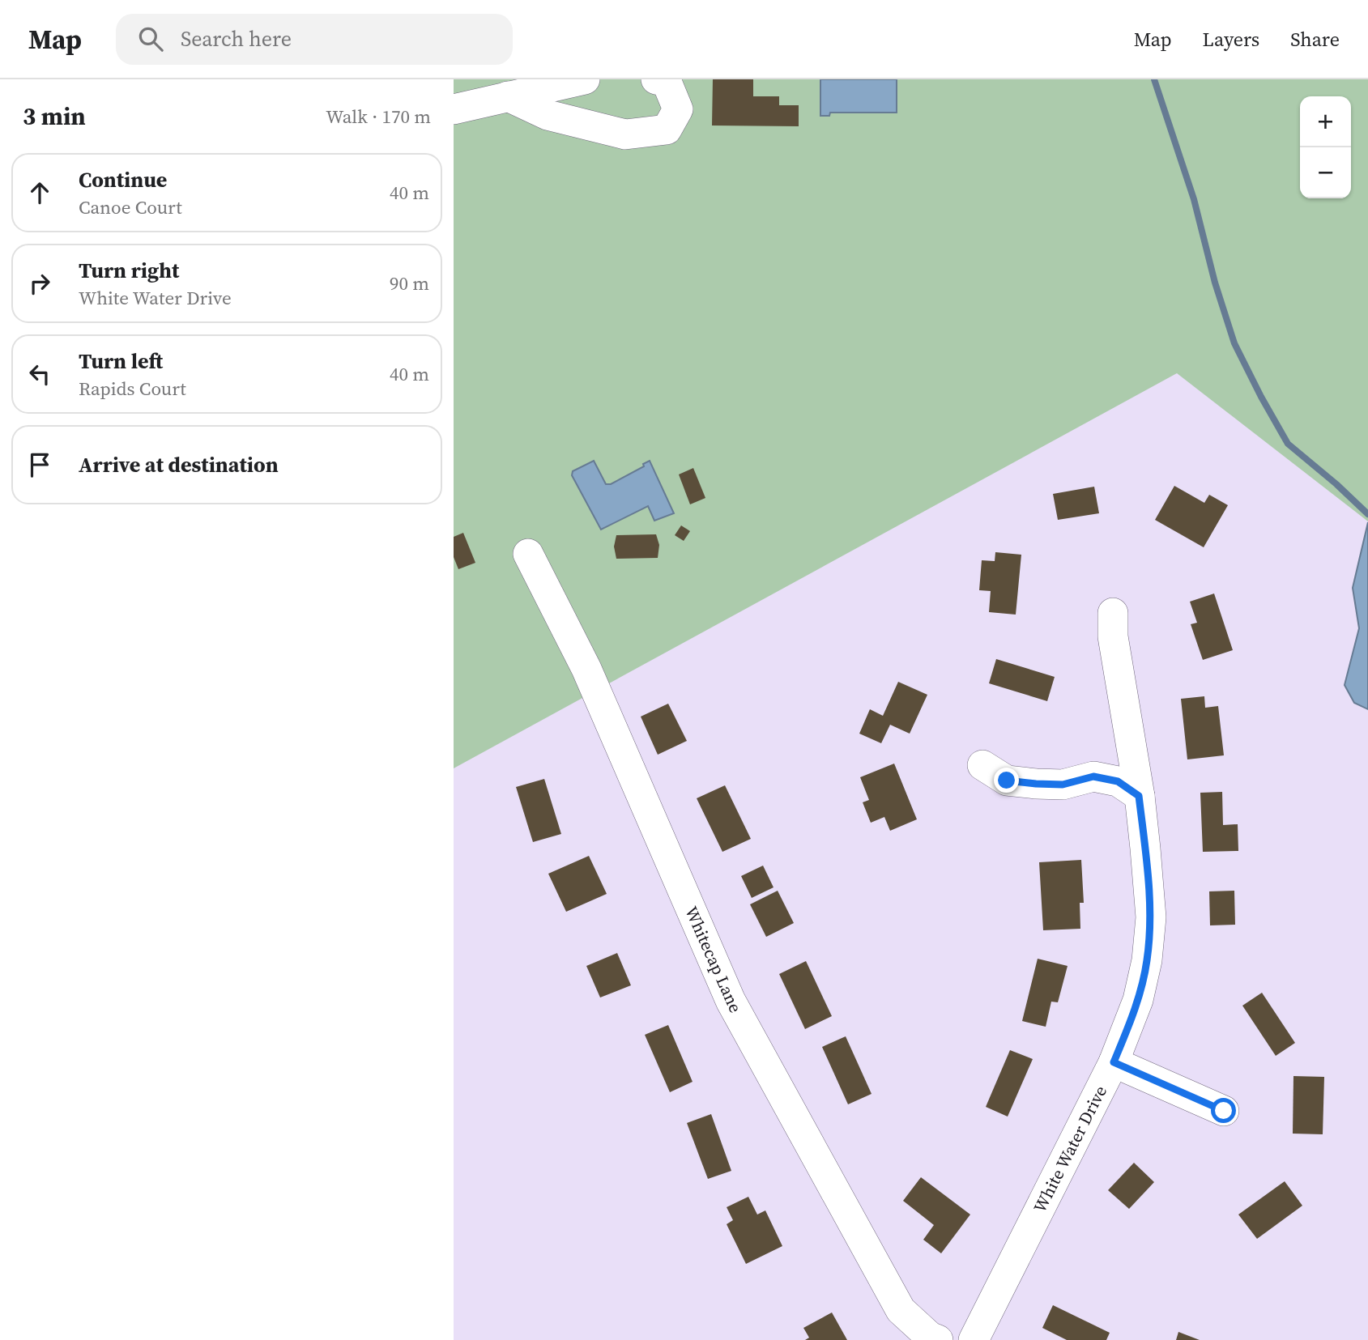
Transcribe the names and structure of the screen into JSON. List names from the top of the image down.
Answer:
{
  "streets": {
    "street": ["Whitecap Lane", "White Water Drive"]
  },
  "page": {
    "header": "Map",
    "search": "Search here",
    "nav": ["Map", "Layers", "Share"],
    "heading": ["3 min", "Walk · 170 m"],
    "map_buttons": ["+", "−"],
    "list": [
      ["Continue", "Canoe Court", "40 m"],
      ["Turn right", "White Water Drive", "90 m"],
      ["Turn left", "Rapids Court", "40 m"],
      "Arrive at destination"
    ]
  }
}
